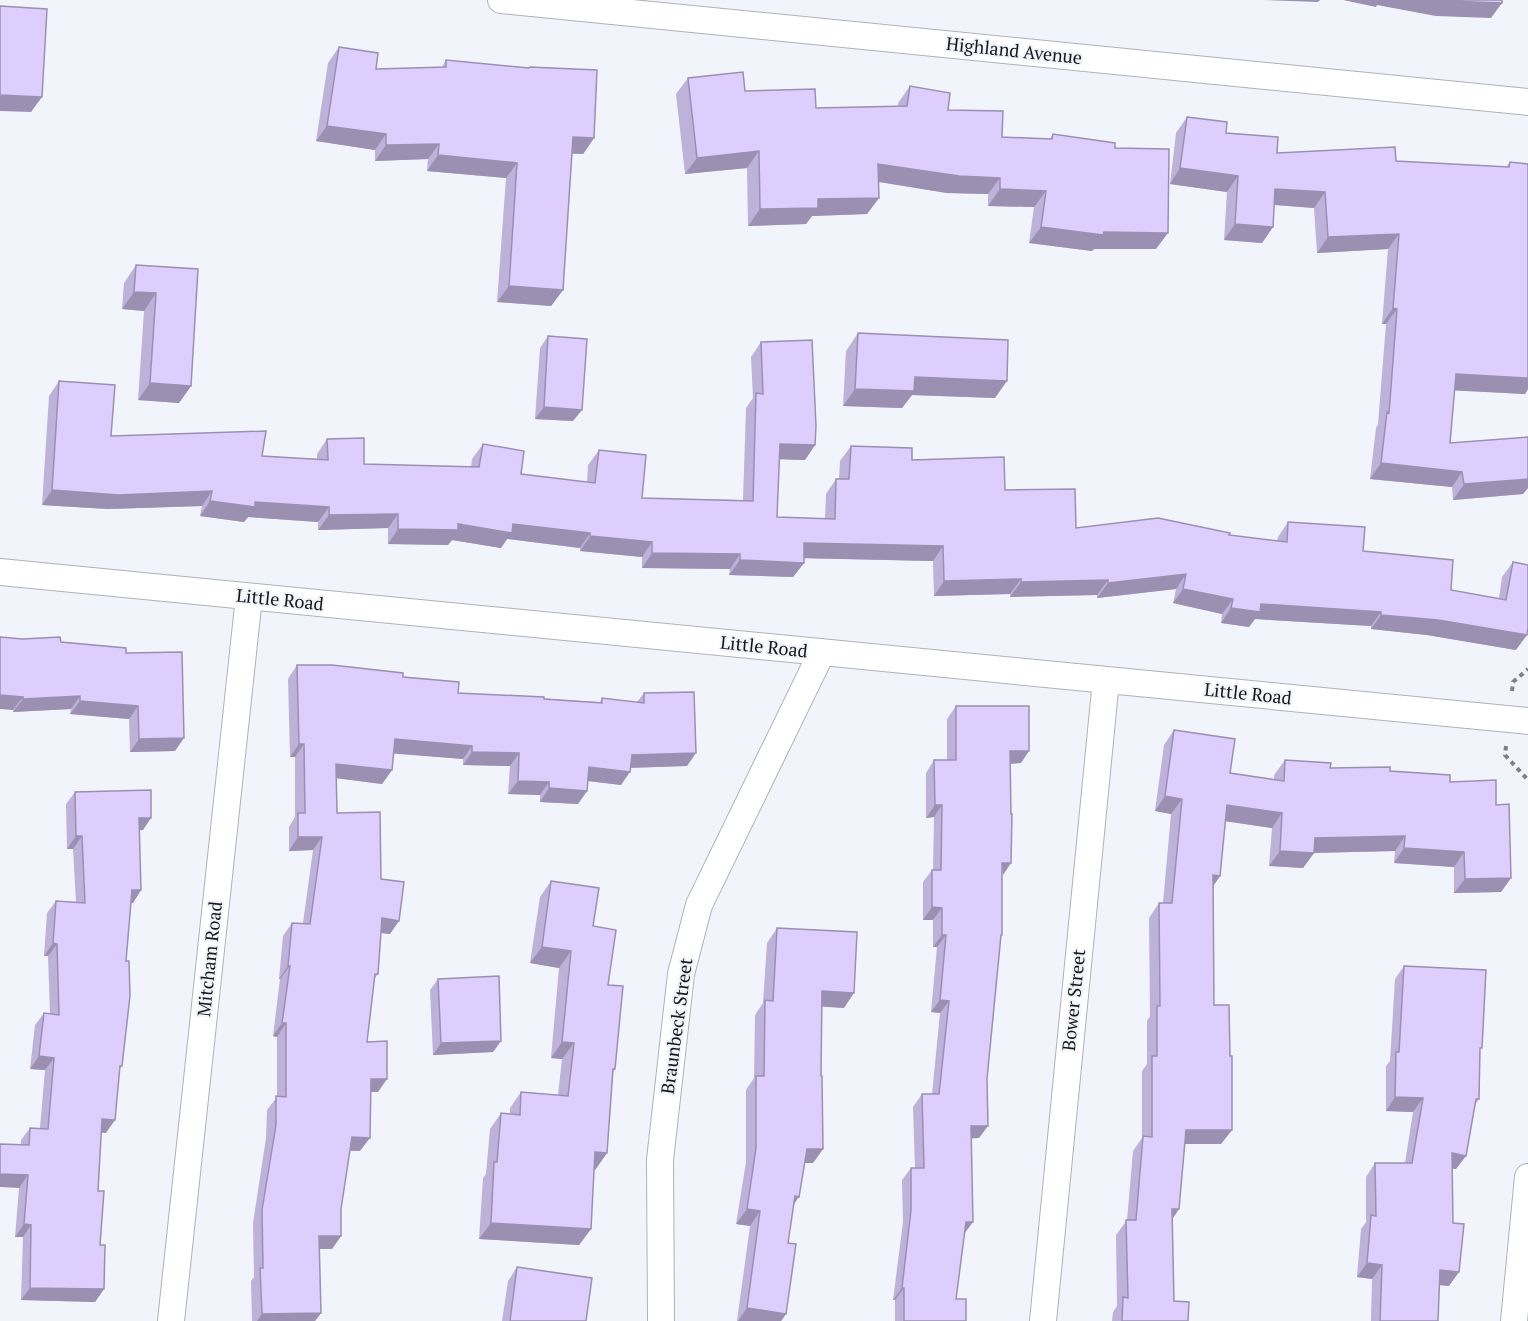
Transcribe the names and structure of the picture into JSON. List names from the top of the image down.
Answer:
{
  "streets": {
    "street": [
      "Highland Avenue",
      "Little Road",
      "Mitcham Road",
      "Bower Street",
      "Braunbeck Street"
    ]
  },
  "crossings": [
    ["Little Road", "Mitcham Road"],
    ["Little Road", "Bower Street"],
    ["Little Road", "Braunbeck Street"]
  ]
}
